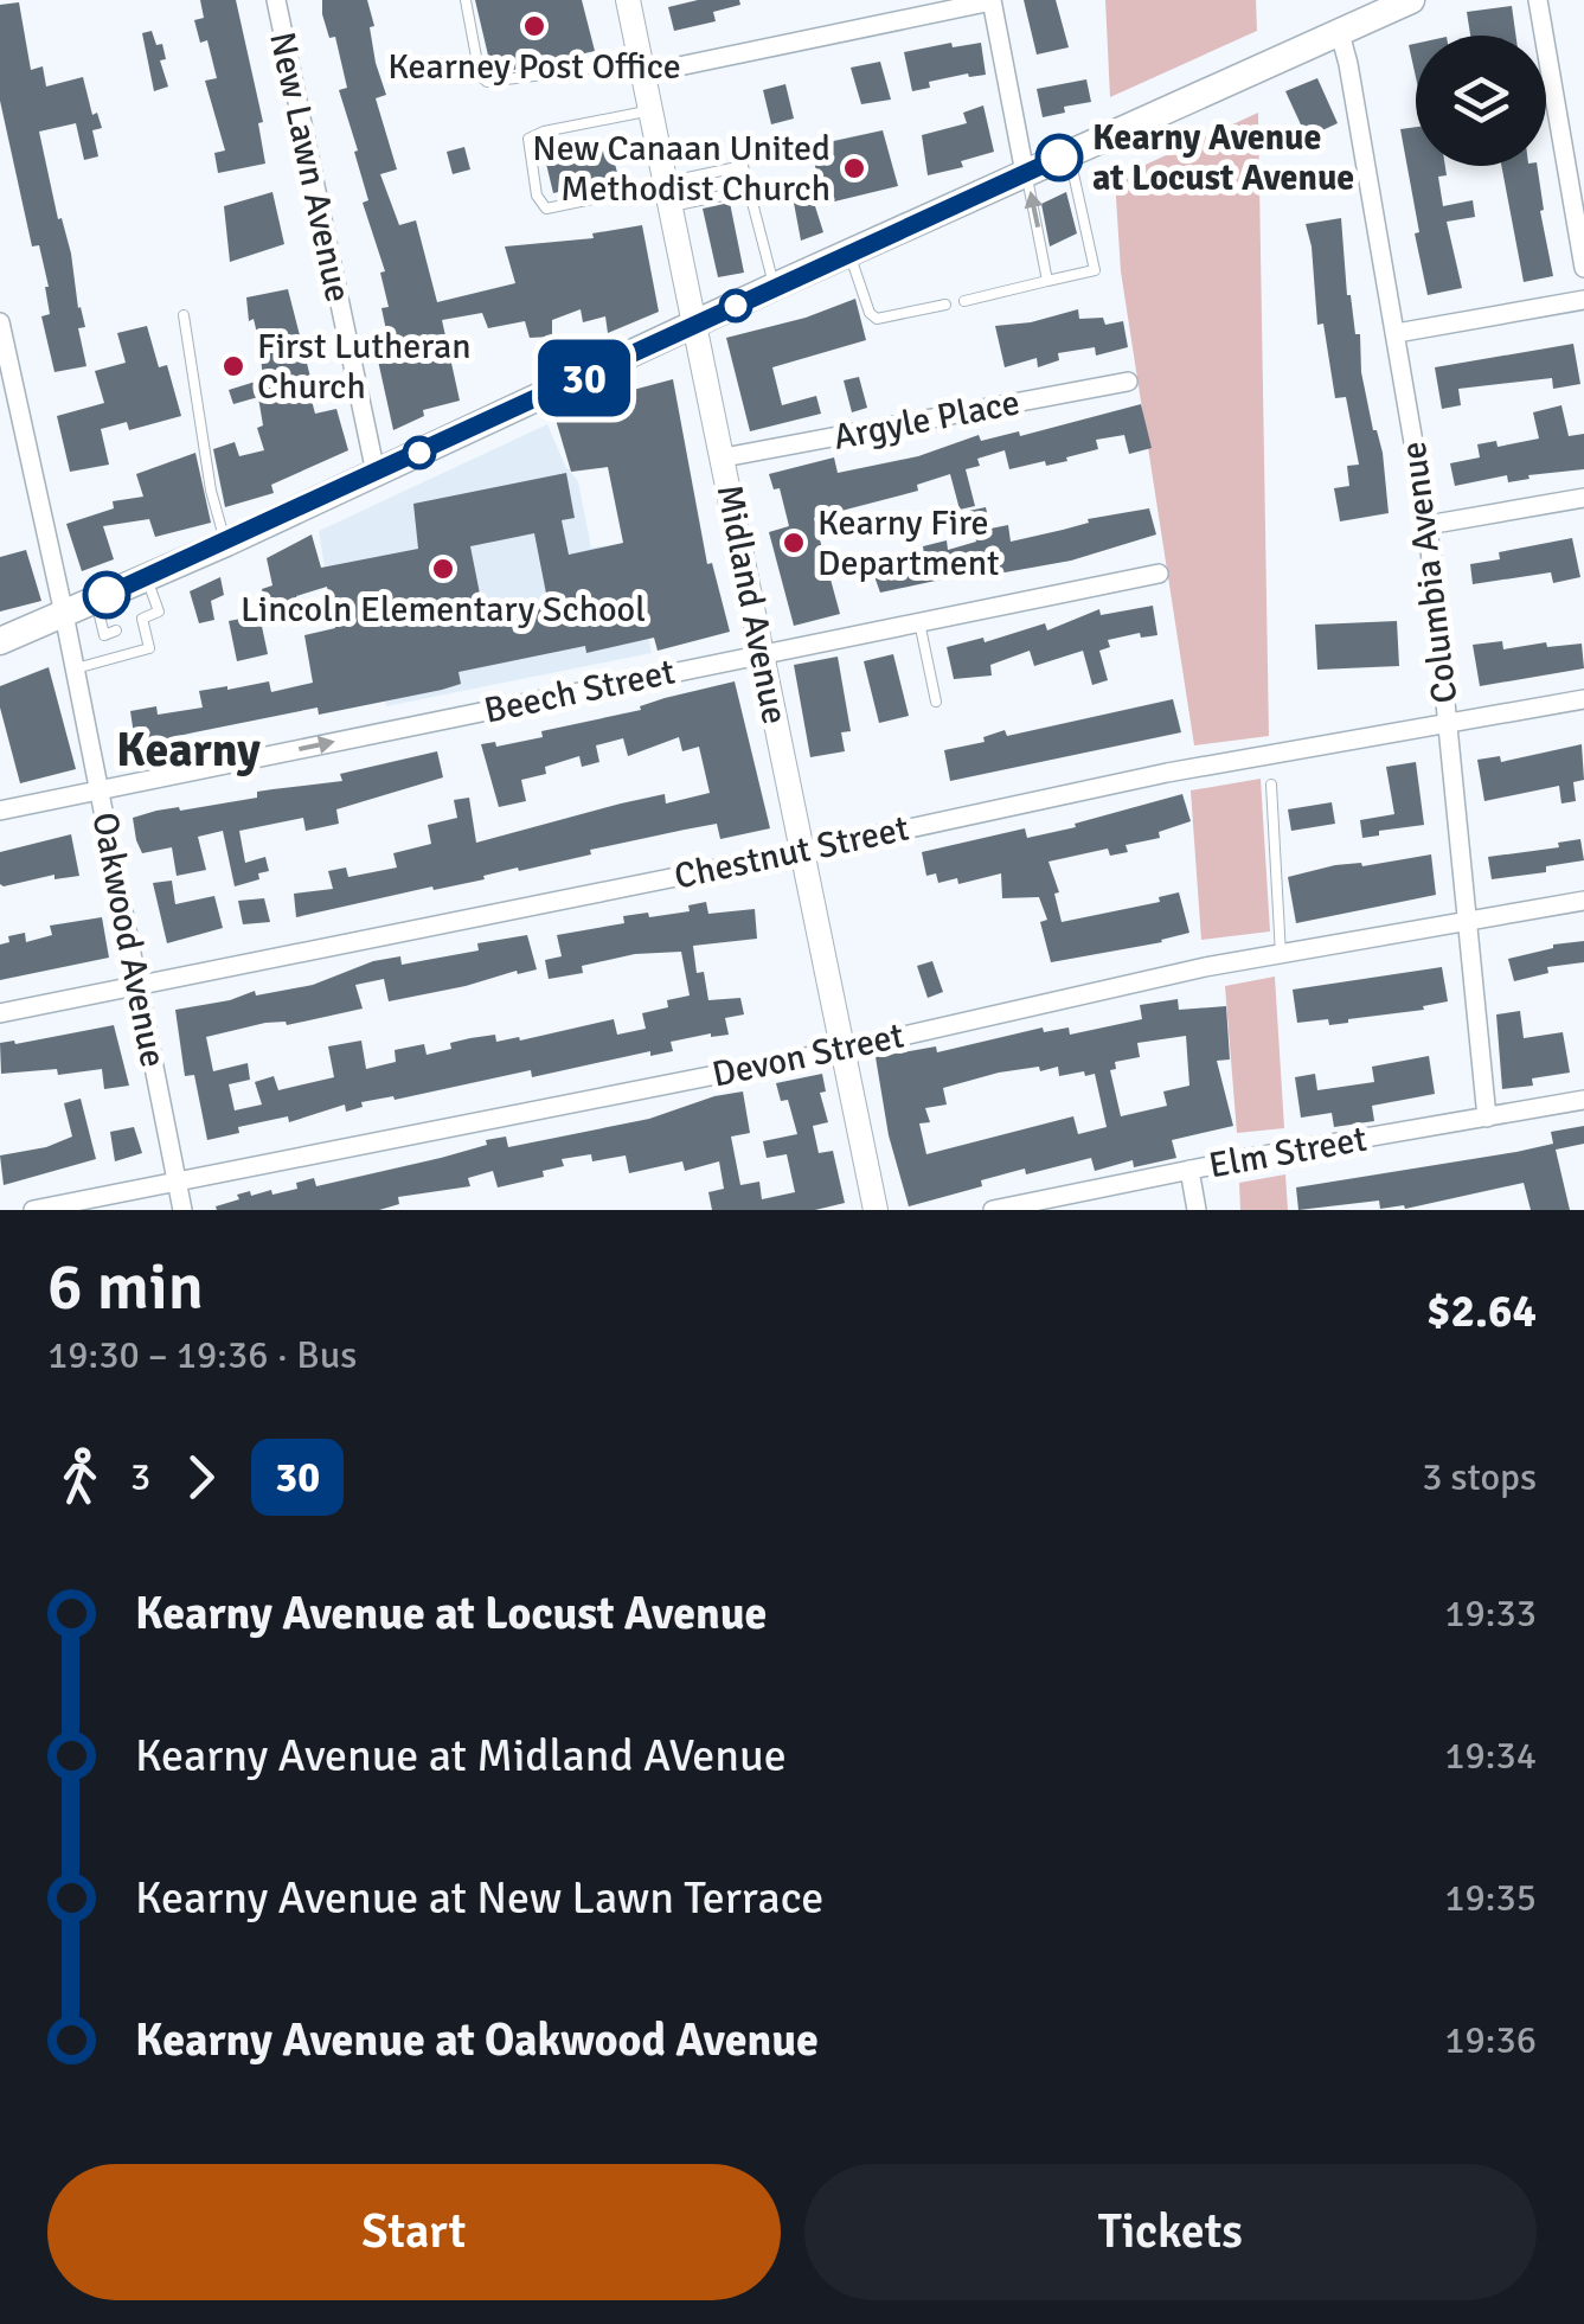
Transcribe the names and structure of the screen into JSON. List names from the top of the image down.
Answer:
{
  "streets": {
    "street": [
      "New Lawn Avenue",
      "Argyle Place",
      "Columbia Avenue",
      "Midland Avenue",
      "Beech Street",
      "Chestnut Street",
      "Oakwood Avenue",
      "Devon Street",
      "Elm Street"
    ]
  },
  "crossings": [
    ["Argyle Place", "Midland Avenue"],
    ["Columbia Avenue", "Chestnut Street"],
    ["Columbia Avenue", "Devon Street"],
    ["Columbia Avenue", "Elm Street"],
    ["Midland Avenue", "Beech Street"],
    ["Midland Avenue", "Chestnut Street"],
    ["Midland Avenue", "Devon Street"],
    ["Beech Street", "Oakwood Avenue"],
    ["Chestnut Street", "Oakwood Avenue"],
    ["Oakwood Avenue", "Devon Street"]
  ],
  "one_way": ["Beech Street"],
  "districts": ["Kearny"],
  "places": [
    "Kearney Post Office",
    "Kearny Avenue at Locust Avenue",
    "New Canaan United Methodist Church",
    "First Lutheran Church",
    "Kearny Fire Department",
    "Lincoln Elementary School"
  ],
  "lines": ["bus line 30"],
  "page": {
    "on_map": "30",
    "heading": ["6 min", "19:30 – 19:36 · Bus", "$2.64"],
    "legs": ["3", "30", "3 stops"],
    "list": [
      {
        "name": "Kearny Avenue at Locust Avenue",
        "value": "19:33"
      },
      {
        "name": "Kearny Avenue at Midland AVenue",
        "value": "19:34"
      },
      {
        "name": "Kearny Avenue at New Lawn Terrace",
        "value": "19:35"
      },
      {
        "name": "Kearny Avenue at Oakwood Avenue",
        "value": "19:36"
      }
    ],
    "buttons": ["Start", "Tickets"]
  }
}
